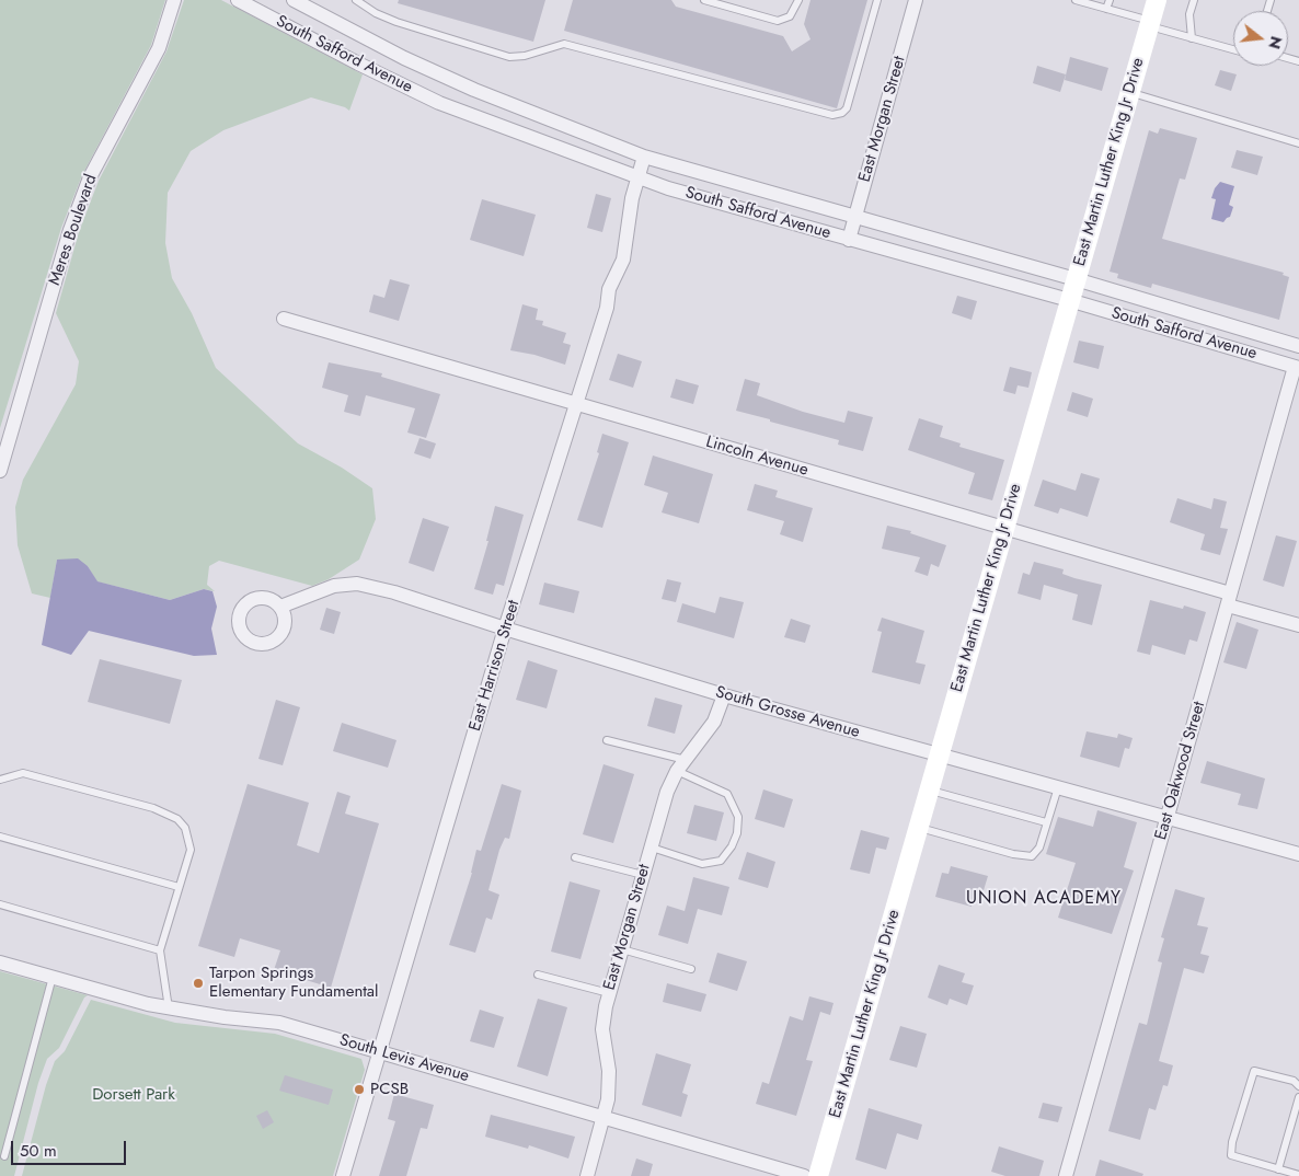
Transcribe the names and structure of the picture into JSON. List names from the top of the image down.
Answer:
{
  "streets": {
    "street": [
      "South Safford Avenue",
      "East Morgan Street",
      "East Martin Luther King Jr Drive",
      "Meres Boulevard",
      "Lincoln Avenue",
      "East Harrison Street",
      "South Grosse Avenue",
      "East Oakwood Street",
      "South Levis Avenue"
    ]
  },
  "crossings": [
    ["South Safford Avenue", "East Morgan Street"],
    ["South Safford Avenue", "East Martin Luther King Jr Drive"],
    ["South Safford Avenue", "East Harrison Street"],
    ["South Safford Avenue", "East Oakwood Street"],
    ["East Morgan Street", "South Grosse Avenue"],
    ["East Morgan Street", "South Levis Avenue"],
    ["East Martin Luther King Jr Drive", "Lincoln Avenue"],
    ["East Martin Luther King Jr Drive", "South Grosse Avenue"],
    ["Lincoln Avenue", "East Harrison Street"],
    ["Lincoln Avenue", "East Oakwood Street"],
    ["East Harrison Street", "South Grosse Avenue"],
    ["East Harrison Street", "South Levis Avenue"],
    ["South Grosse Avenue", "East Oakwood Street"]
  ],
  "districts": ["UNION ACADEMY"],
  "parks": ["Dorsett Park"],
  "places": ["Tarpon Springs Elementary Fundamental", "PCSB"],
  "scale_bar": "50 m",
  "north": "right"
}
